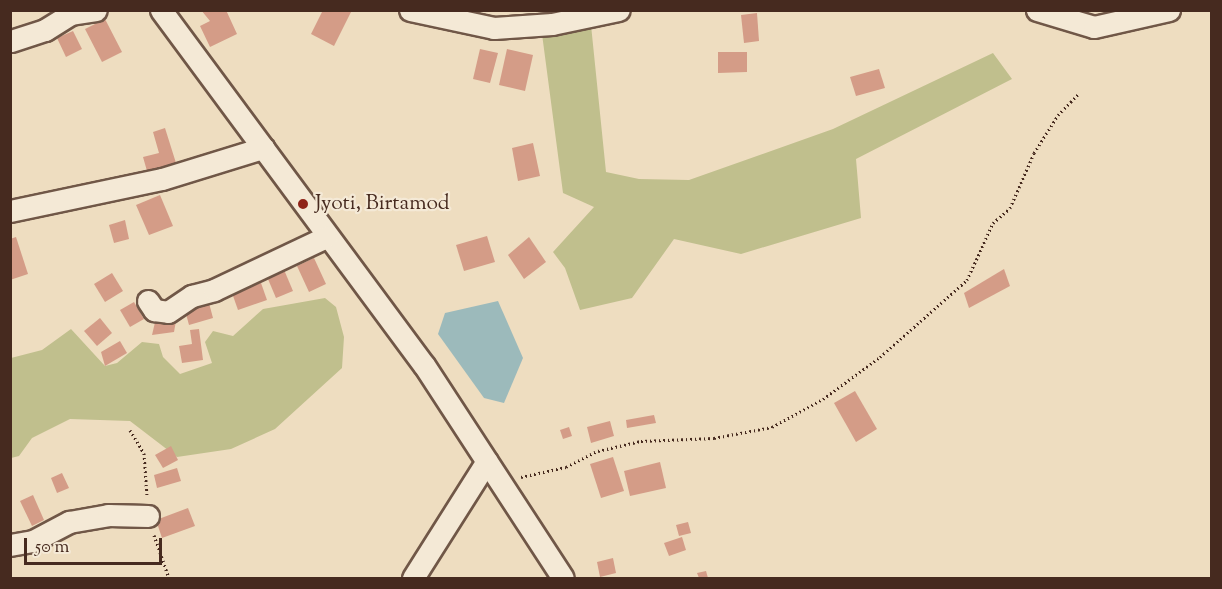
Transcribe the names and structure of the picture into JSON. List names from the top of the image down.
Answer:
{
  "places": ["Jyoti, Birtamod"],
  "scale_bar": "50 m"
}
